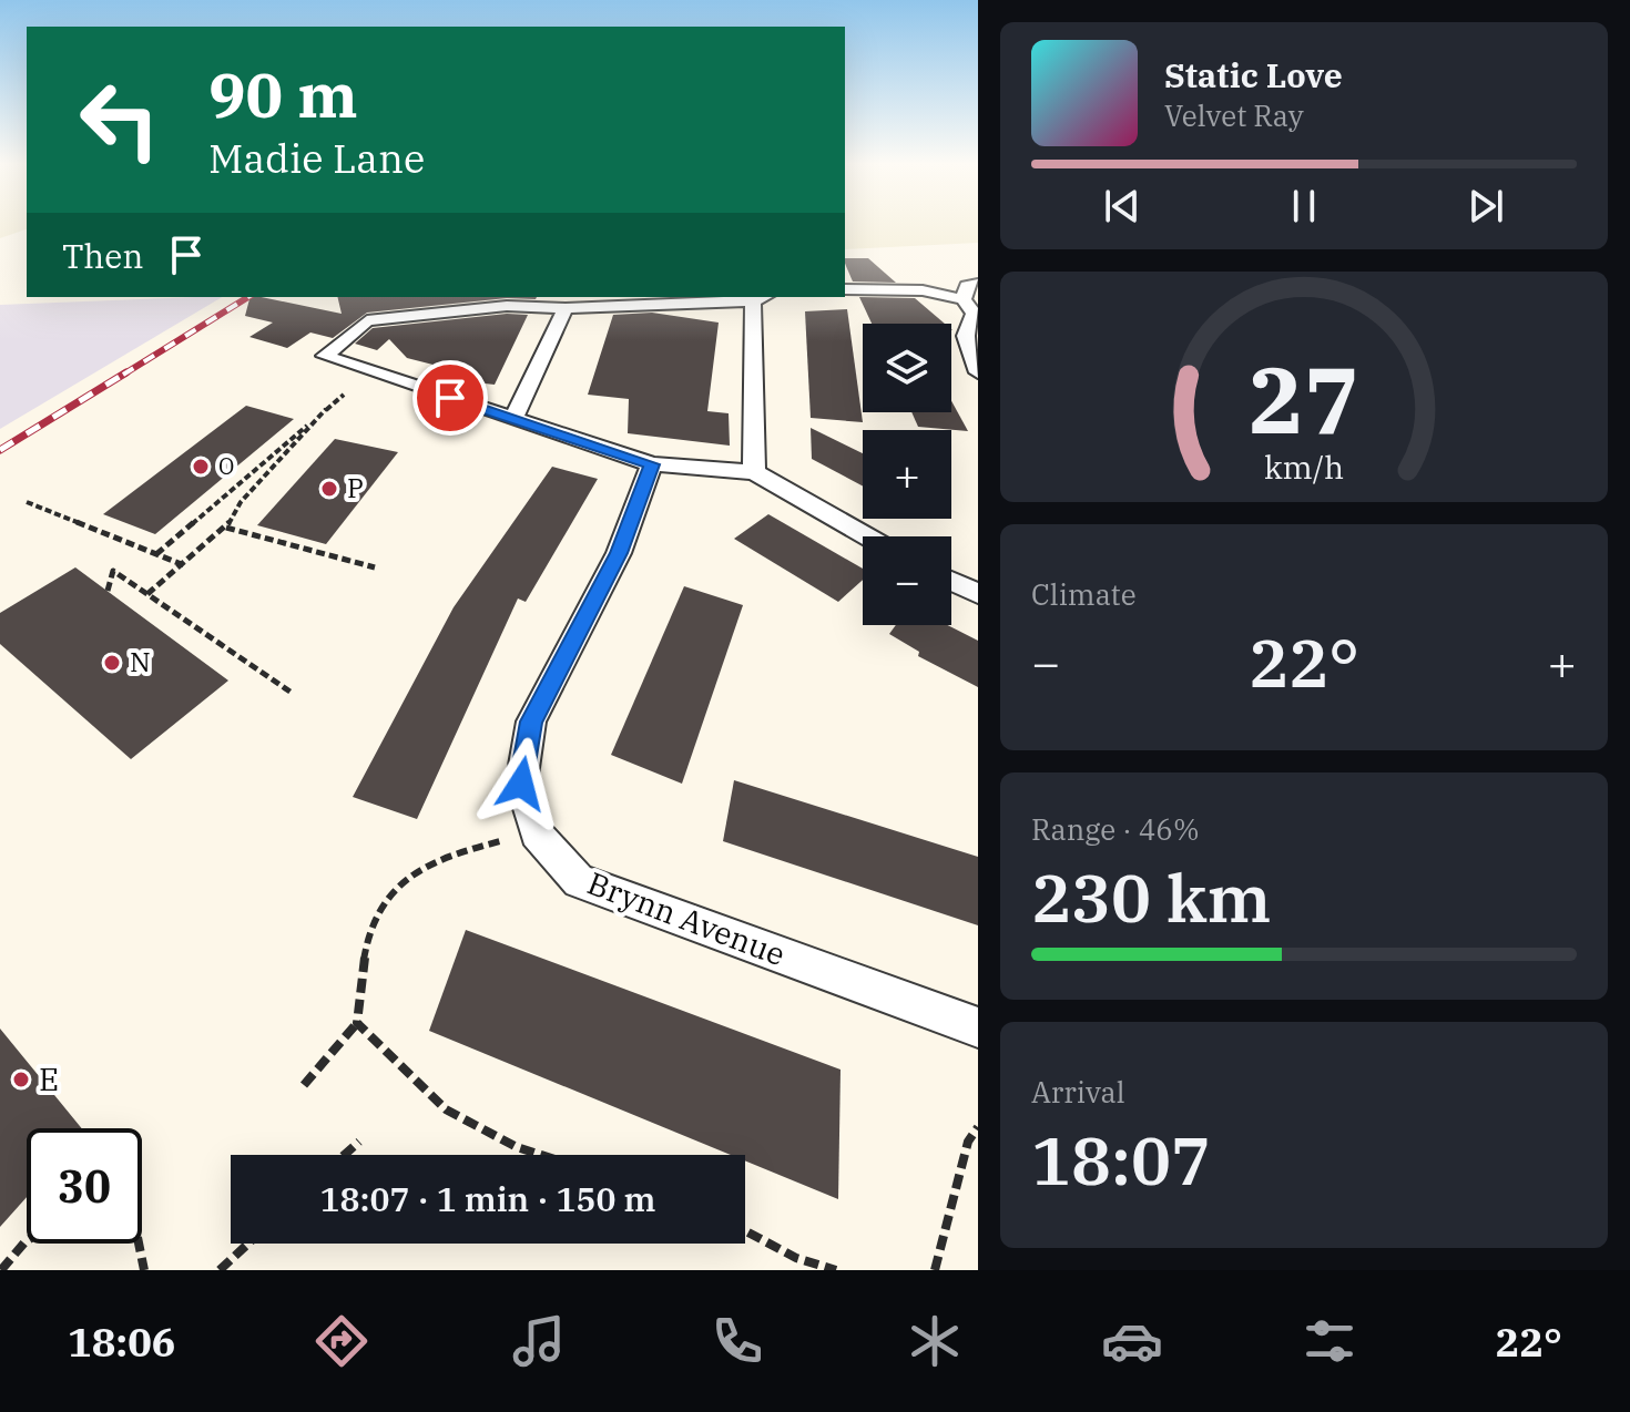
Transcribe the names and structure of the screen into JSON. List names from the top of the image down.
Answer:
{
  "streets": {
    "street": ["Brynn Avenue"]
  },
  "places": [
    "O",
    "P",
    "N",
    "E"
  ],
  "page": {
    "turn": ["90 m", "Madie Lane"],
    "song": ["Static Love", "Velvet Ray"],
    "then": "Then",
    "map_buttons": ["+", "−"],
    "tile": [
      "Climate",
      ["Range · 46%", "230 km"],
      ["Arrival", "18:07"]
    ],
    "heat": ["−", "22°", "+"],
    "limit": "30",
    "trip": "18:07 · 1 min · 150 m",
    "tabs": ["18:06", "22°"],
    "gauge": ["27", "km/h"]
  }
}
